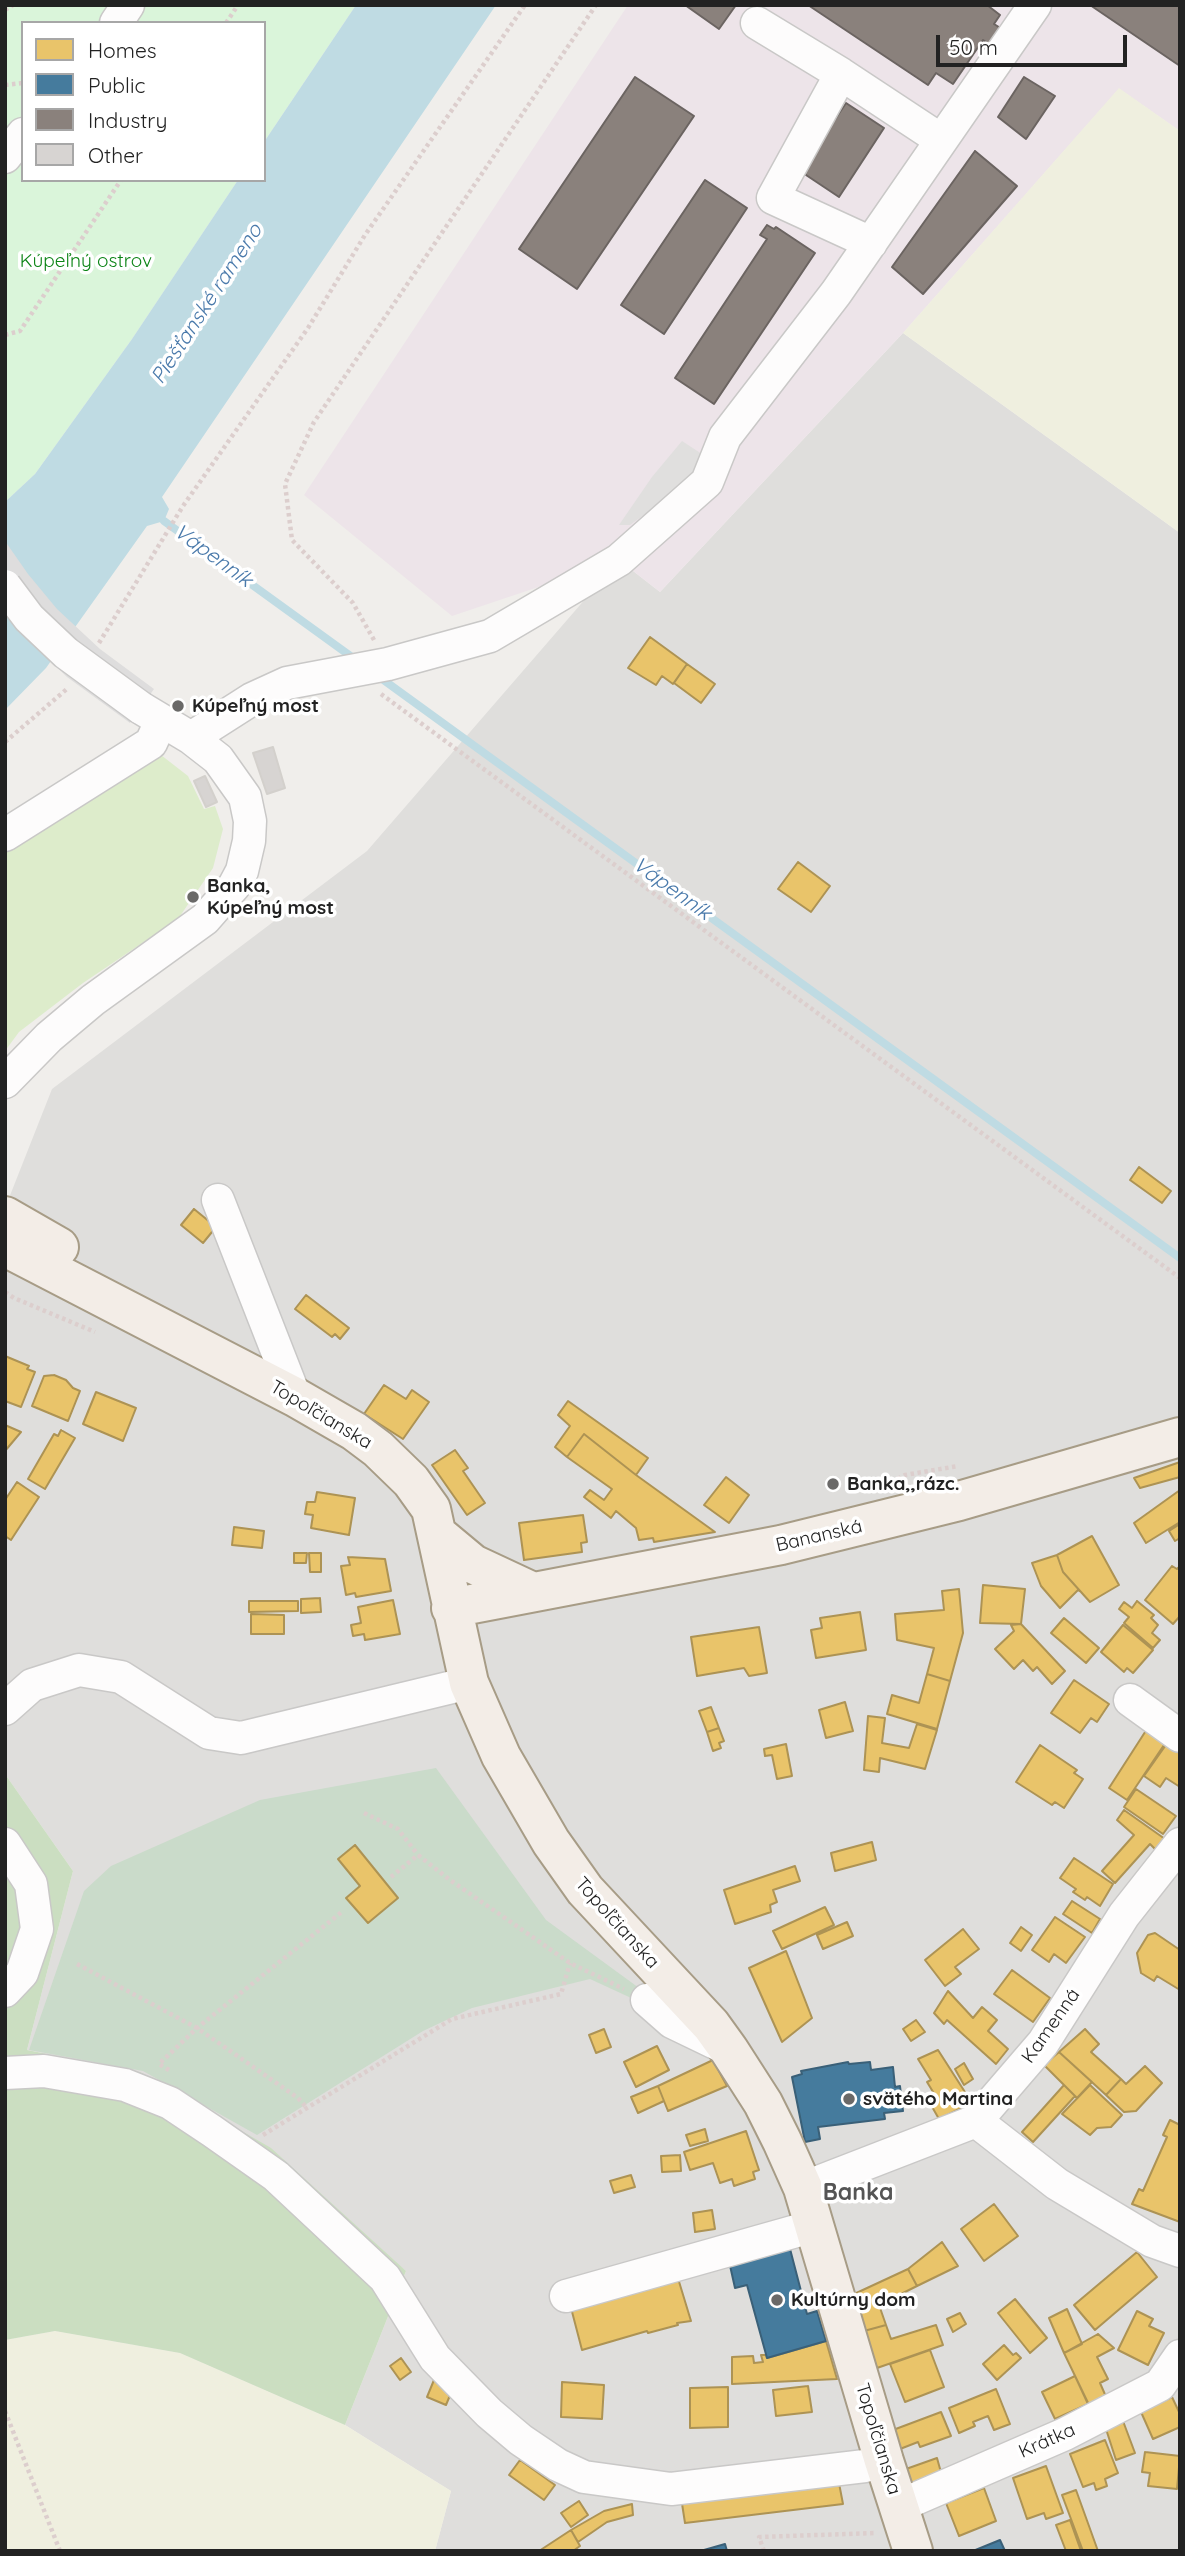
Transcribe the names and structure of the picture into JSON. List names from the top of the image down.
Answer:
{
  "streets": {
    "main road": ["Topoľčianska", "Bananská"],
    "street": ["Kamenná", "Krátka"]
  },
  "crossings": [
    ["Topoľčianska", "Bananská"],
    ["Topoľčianska", "Kamenná"],
    ["Topoľčianska", "Krátka"]
  ],
  "districts": ["Banka"],
  "water": ["Piešťanské rameno", "Vápenník"],
  "parks": ["Kúpeľný ostrov"],
  "places": [
    "Kúpeľný most",
    "Banka, Kúpeľný most",
    "Banka,,rázc.",
    "svätého Martina",
    "Kultúrny dom"
  ],
  "legend": [
    "Homes",
    "Public",
    "Industry",
    "Other"
  ],
  "scale_bar": "50 m"
}
